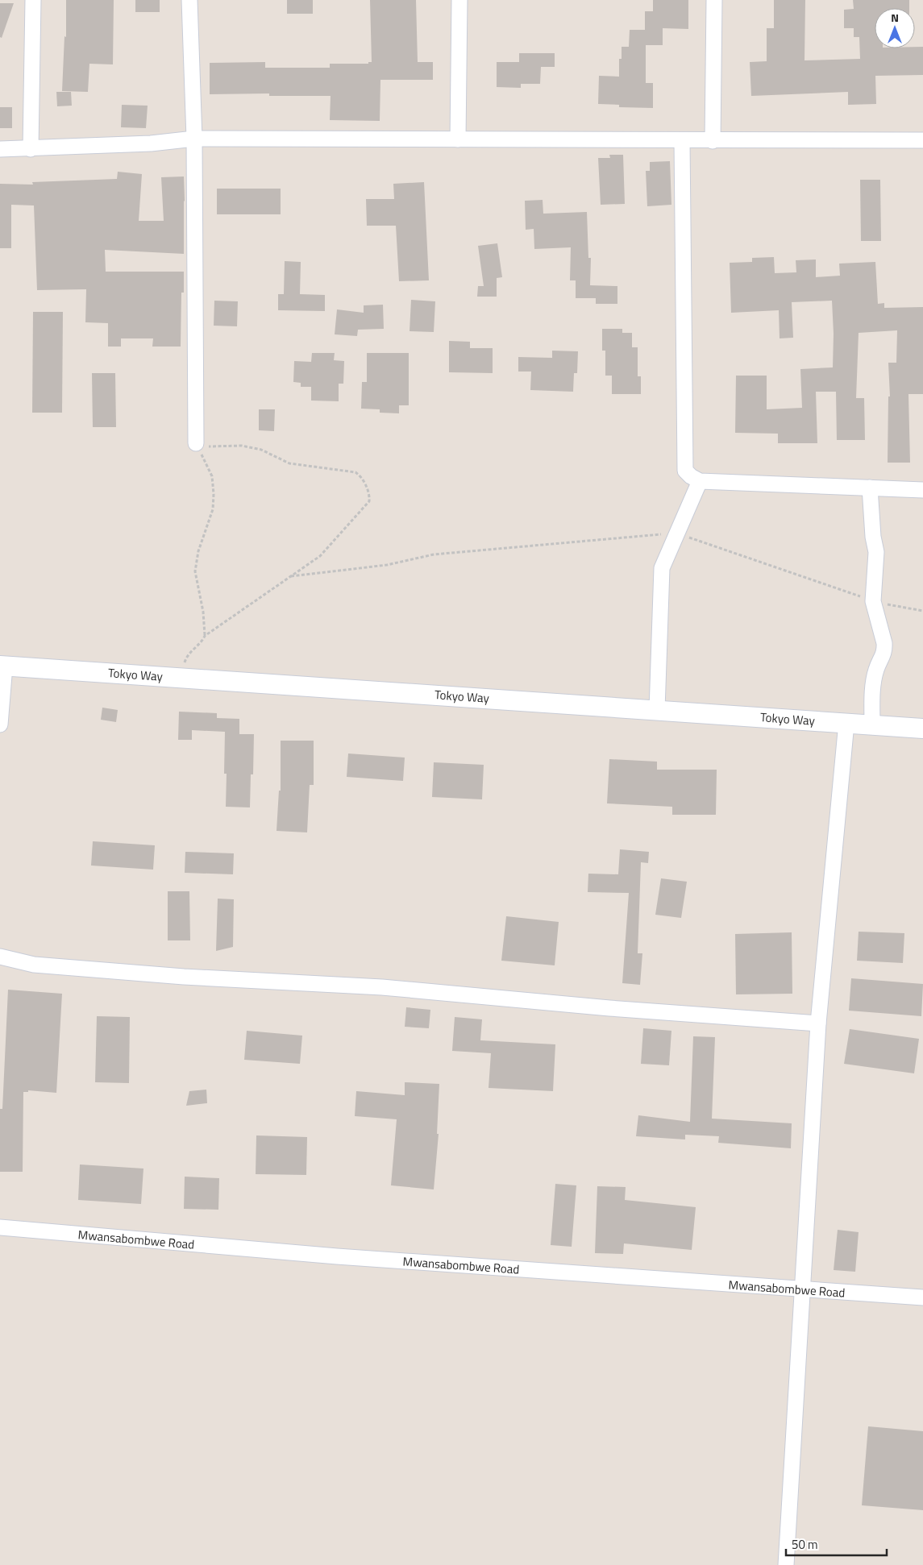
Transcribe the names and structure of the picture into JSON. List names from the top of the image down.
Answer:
{
  "streets": {
    "street": ["Tokyo Way", "Mwansabombwe Road"]
  },
  "scale_bar": "50 m",
  "north": "top"
}
